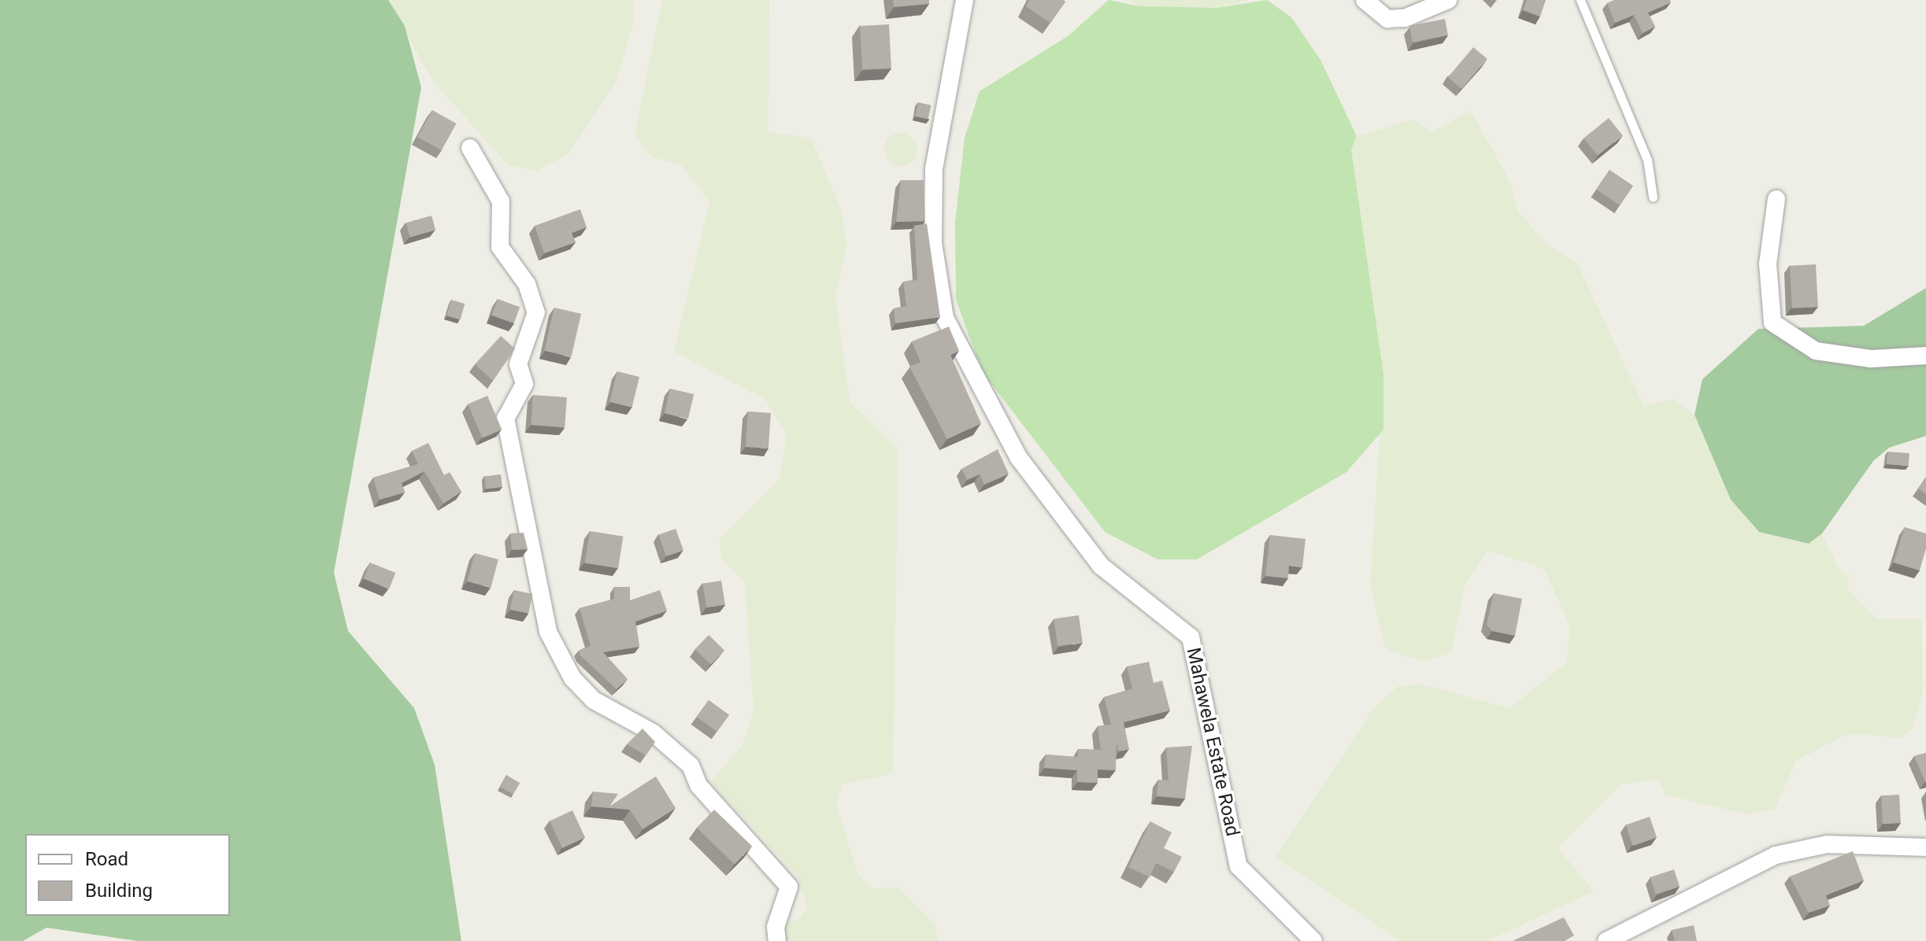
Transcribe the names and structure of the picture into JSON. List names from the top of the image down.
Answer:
{
  "streets": {
    "street": ["Mahawela Estate Road"]
  },
  "legend": ["Road", "Building"]
}
